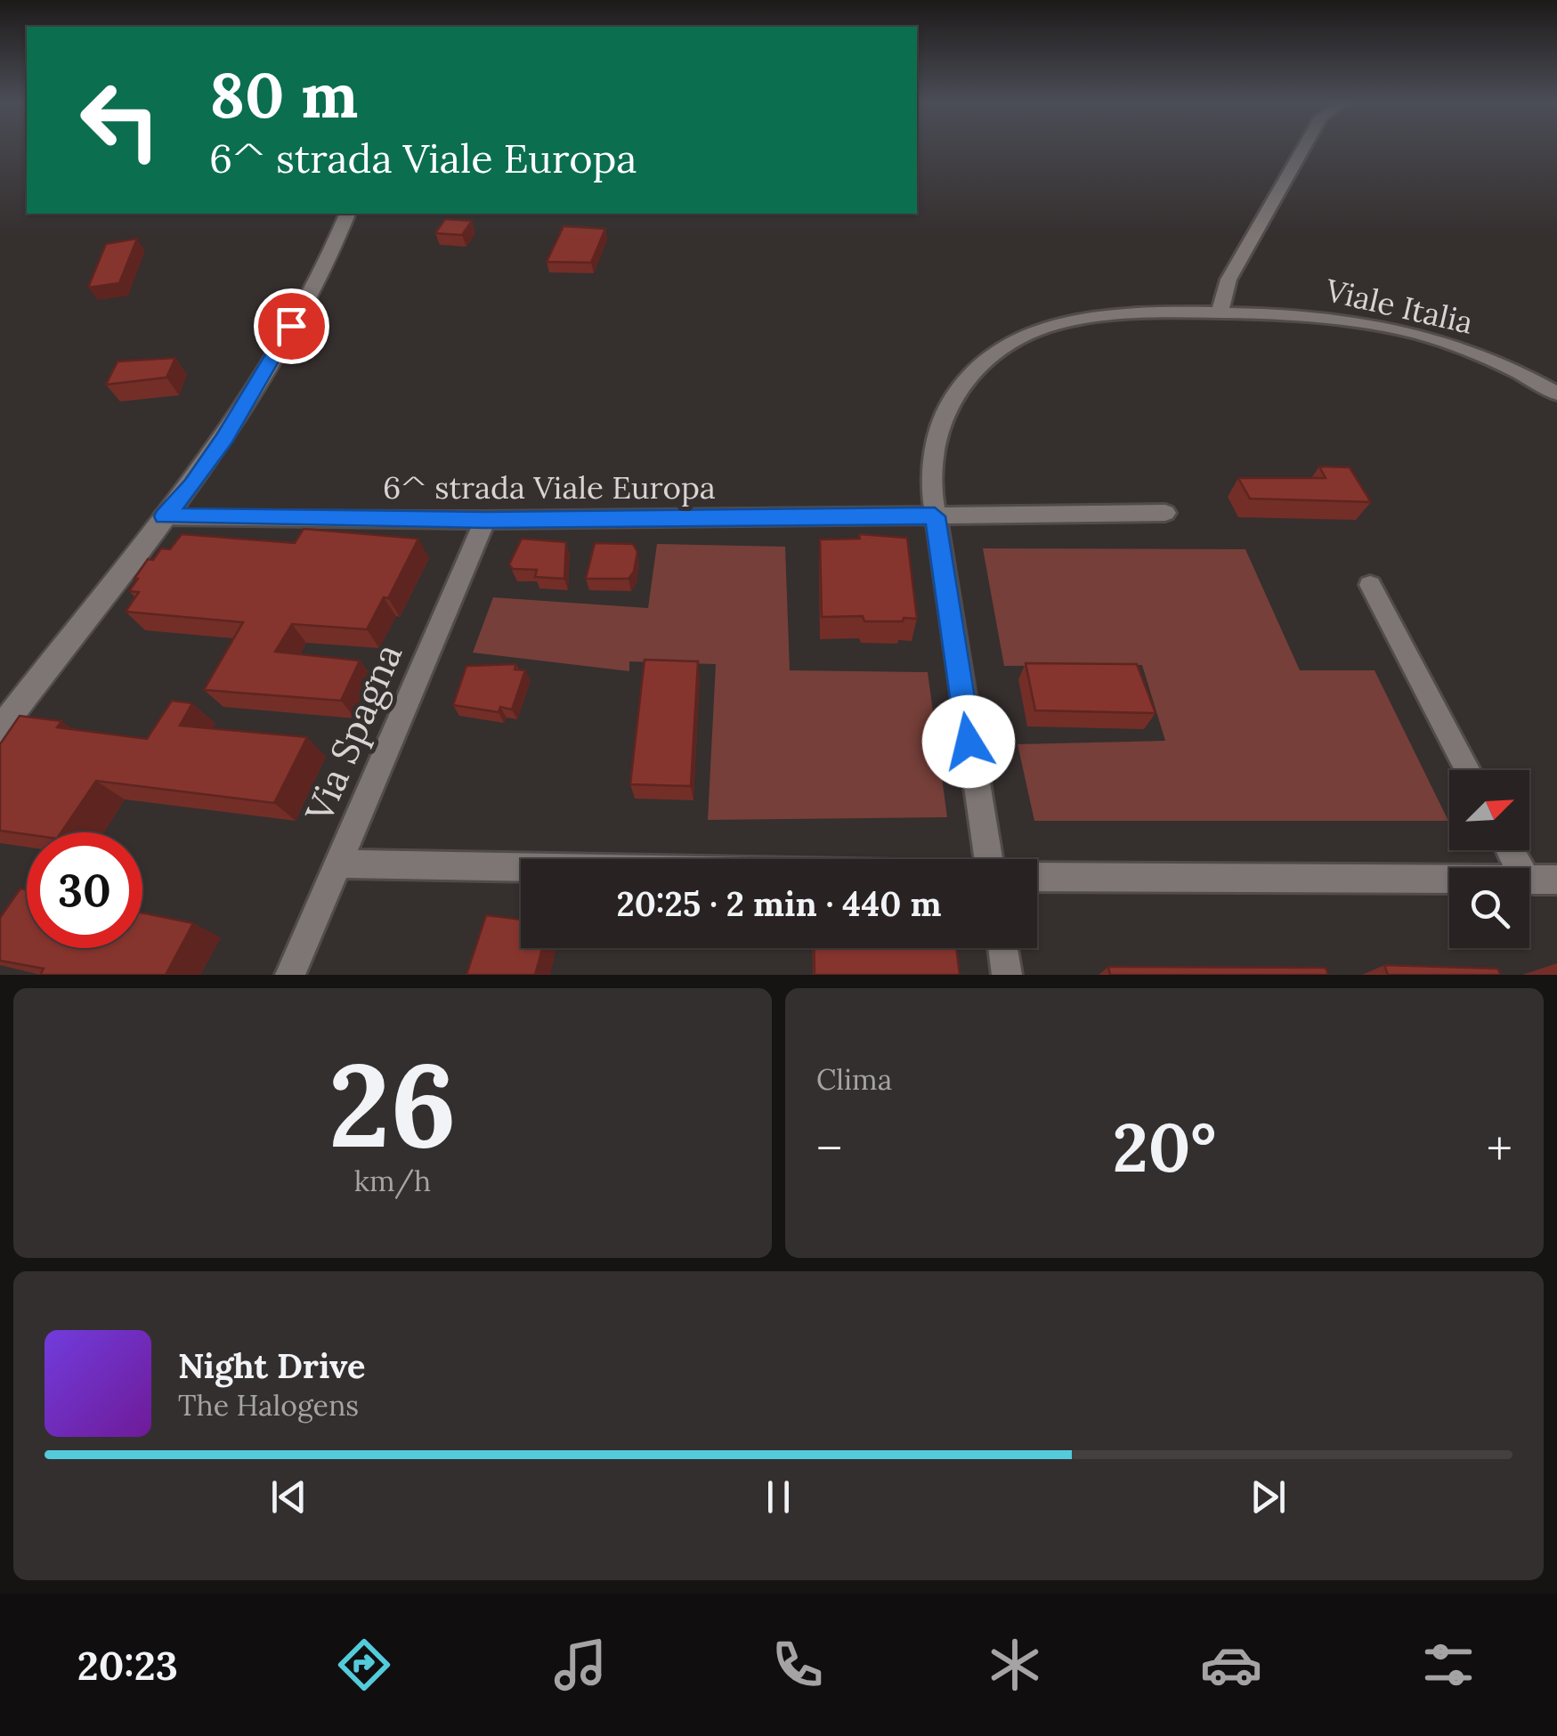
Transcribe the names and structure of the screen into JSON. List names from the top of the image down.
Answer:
{
  "streets": {
    "street": ["Viale Italia", "6^ strada Viale Europa", "Via Spagna"]
  },
  "crossings": [
    ["Viale Italia", "6^ strada Viale Europa"],
    ["6^ strada Viale Europa", "Via Spagna"]
  ],
  "north": "top right",
  "page": {
    "turn": ["80 m", "6^ strada Viale Europa"],
    "limit": "30",
    "trip": "20:25 · 2 min · 440 m",
    "tile": [
      ["26", "km/h"],
      "Clima"
    ],
    "heat": ["−", "20°", "+"],
    "song": ["Night Drive", "The Halogens"],
    "tabs": "20:23"
  }
}
